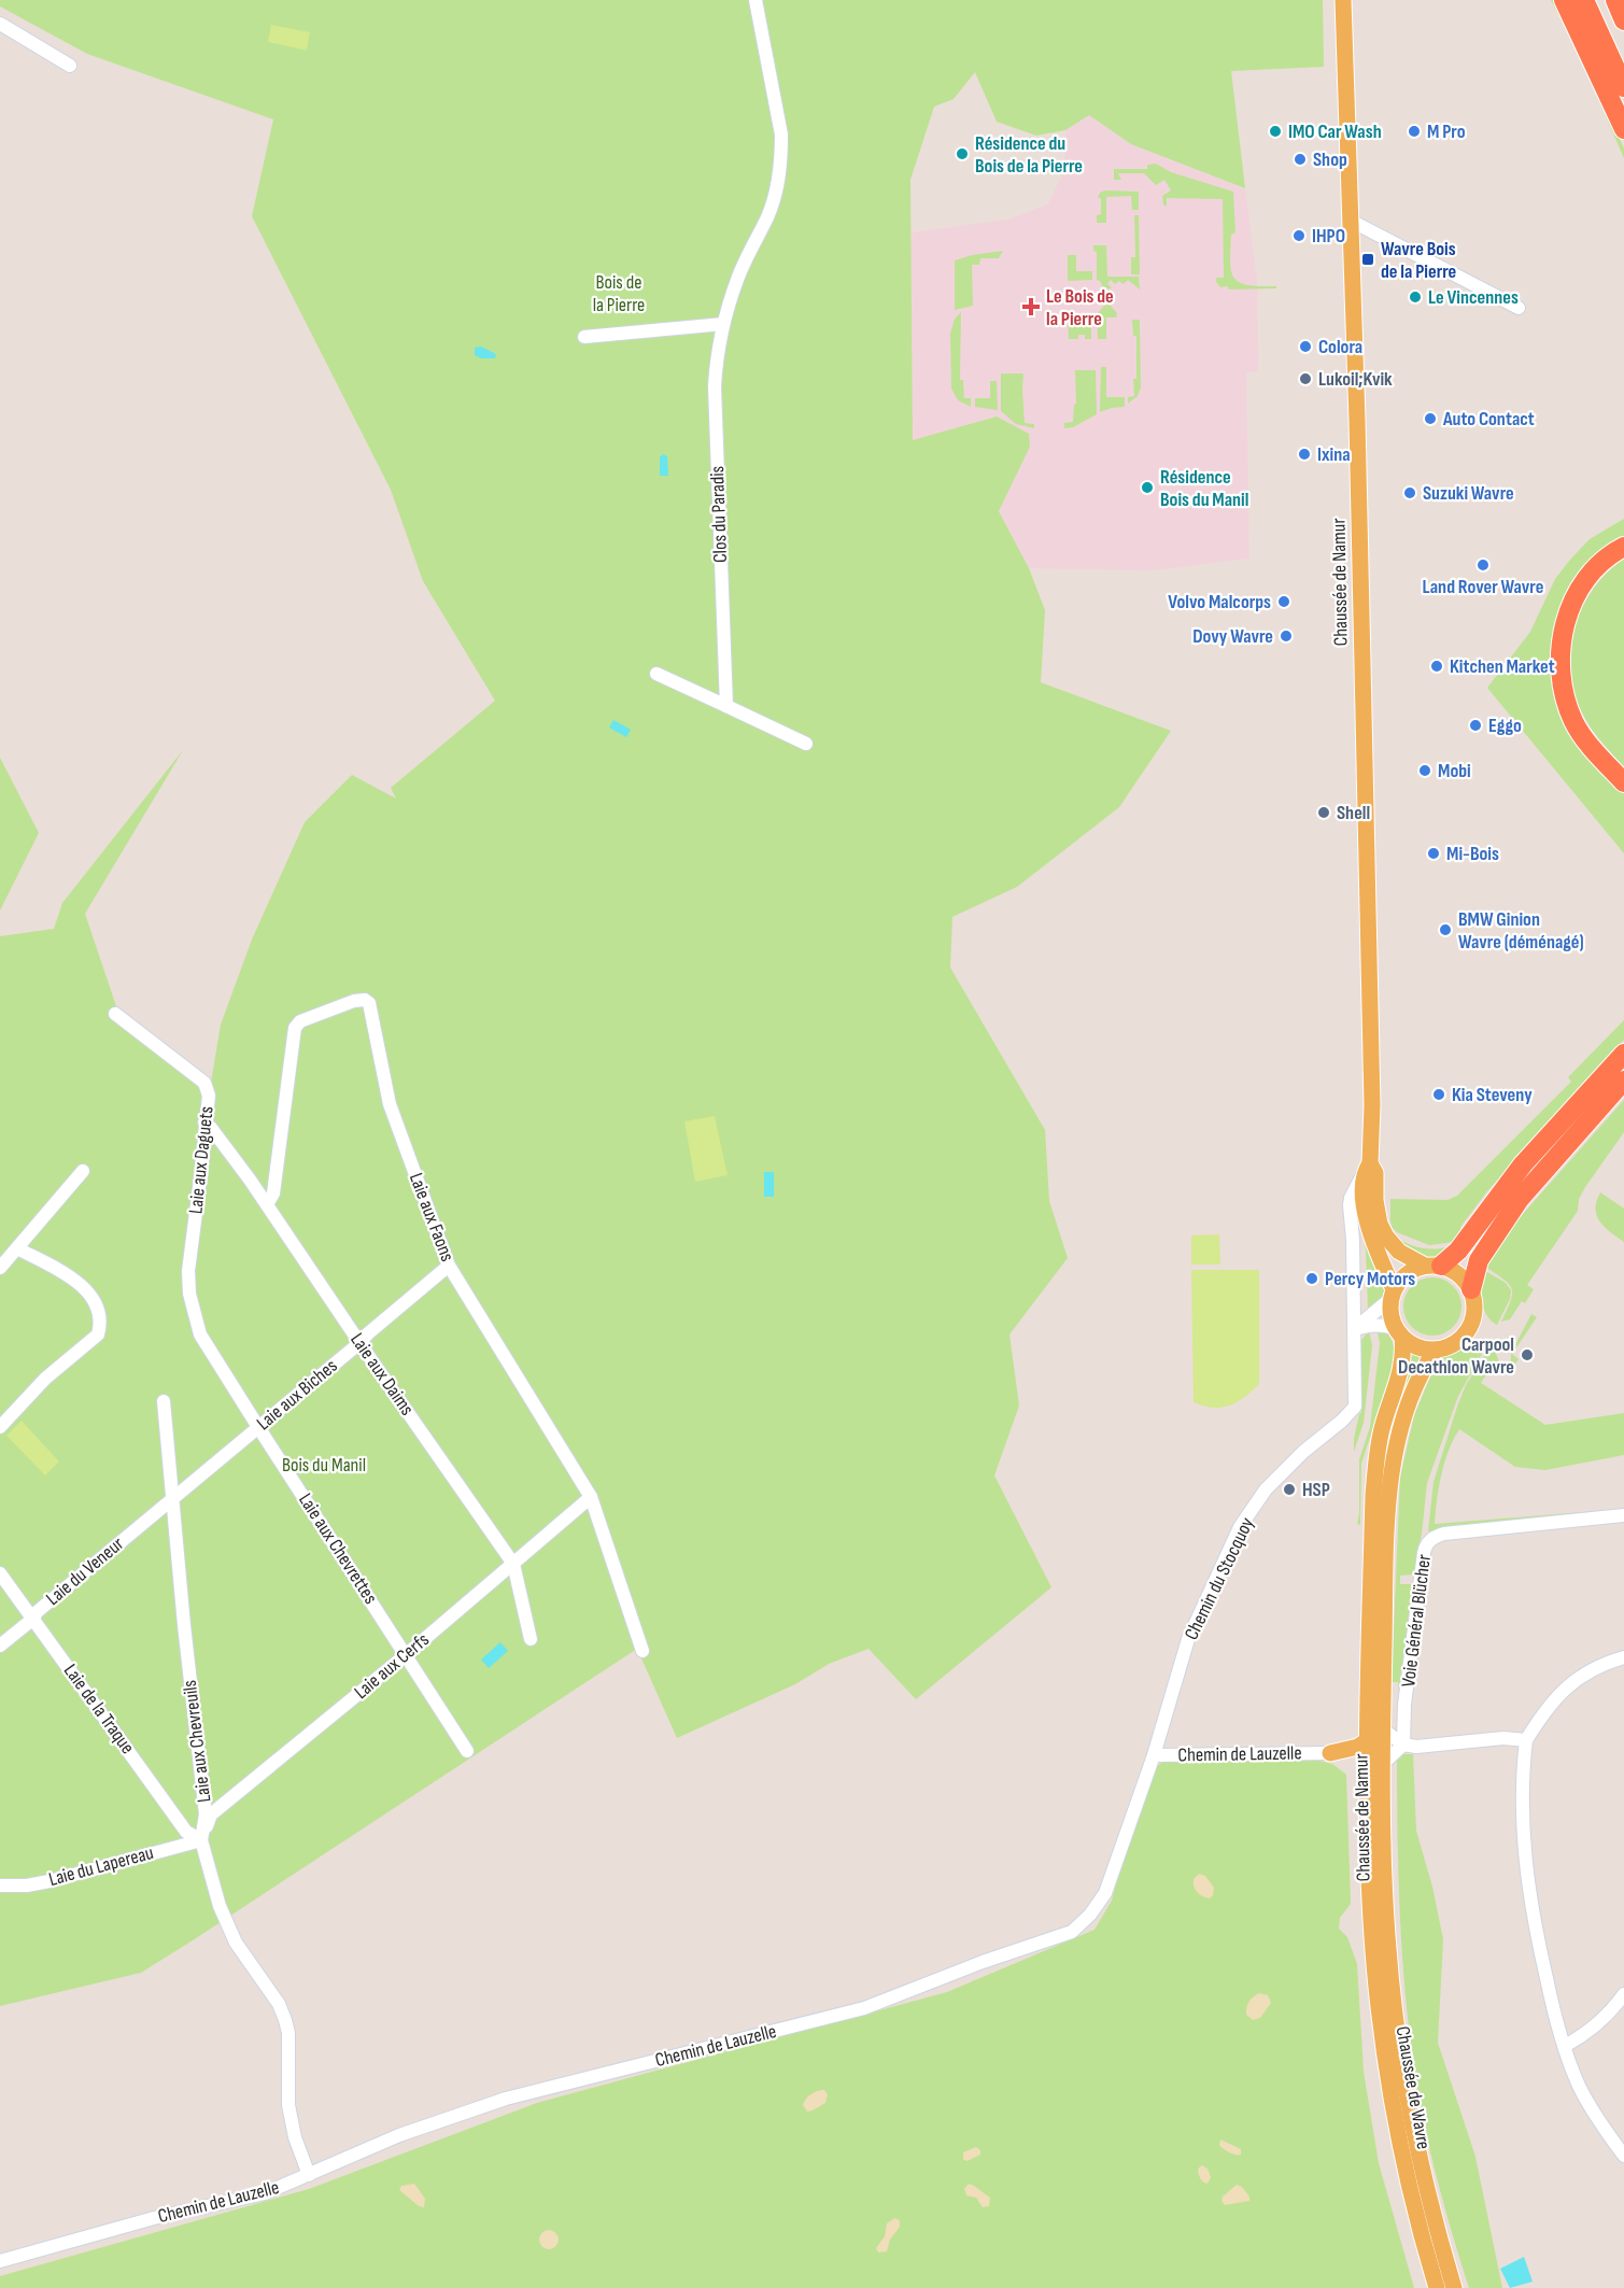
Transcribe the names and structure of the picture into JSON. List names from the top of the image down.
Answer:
{
  "streets": {
    "main road": ["Chaussée de Namur", "Chaussée de Wavre"],
    "street": [
      "Clos du Paradis",
      "Laie aux Daguets",
      "Laie aux Faons",
      "Laie aux Daims",
      "Laie aux Biches",
      "Laie aux Chevrettes",
      "Laie du Veneur",
      "Chemin du Stocquoy",
      "Voie Général Blücher",
      "Laie aux Cerfs",
      "Laie de la Traque",
      "Laie aux Chevreuils",
      "Chemin de Lauzelle",
      "Laie du Lapereau"
    ]
  },
  "crossings": [
    ["Chaussée de Namur", "Chemin du Stocquoy"],
    ["Chaussée de Namur", "Chaussée de Wavre"],
    ["Laie aux Daguets", "Laie aux Daims"],
    ["Laie aux Daguets", "Laie aux Chevrettes"],
    ["Laie aux Faons", "Laie aux Daims"],
    ["Laie aux Faons", "Laie aux Biches"],
    ["Laie aux Faons", "Laie aux Cerfs"],
    ["Laie aux Daims", "Laie aux Biches"],
    ["Laie aux Daims", "Laie aux Cerfs"],
    ["Laie aux Biches", "Laie aux Chevrettes"],
    ["Laie aux Biches", "Laie du Veneur"],
    ["Laie aux Biches", "Laie aux Chevreuils"],
    ["Laie aux Chevrettes", "Laie aux Cerfs"],
    ["Laie du Veneur", "Laie de la Traque"],
    ["Laie du Veneur", "Laie aux Chevreuils"],
    ["Chemin du Stocquoy", "Chemin de Lauzelle"],
    ["Laie aux Cerfs", "Laie de la Traque"],
    ["Laie aux Cerfs", "Laie aux Chevreuils"],
    ["Laie aux Cerfs", "Laie du Lapereau"],
    ["Laie de la Traque", "Laie aux Chevreuils"],
    ["Laie de la Traque", "Laie du Lapereau"],
    ["Laie aux Chevreuils", "Chemin de Lauzelle"],
    ["Laie aux Chevreuils", "Laie du Lapereau"]
  ],
  "parks": ["Bois de la Pierre", "Bois du Manil"],
  "places": {
    "other": [
      "IMO Car Wash",
      "M Pro",
      "Résidence du Bois de la Pierre",
      "Shop",
      "IHPO",
      "Le Vincennes",
      "Colora",
      "Lukoil;Kvik",
      "Auto Contact",
      "Ixina",
      "Résidence Bois du Manil",
      "Suzuki Wavre",
      "Land Rover Wavre",
      "Volvo Malcorps",
      "Dovy Wavre",
      "Kitchen Market",
      "Eggo",
      "Mobi",
      "Shell",
      "Mi-Bois",
      "BMW Ginion Wavre (déménagé)",
      "Kia Steveny",
      "Percy Motors",
      "Carpool Decathlon Wavre",
      "HSP"
    ],
    "transit": ["Wavre Bois de la Pierre"],
    "health": ["Le Bois de la Pierre"]
  }
}
